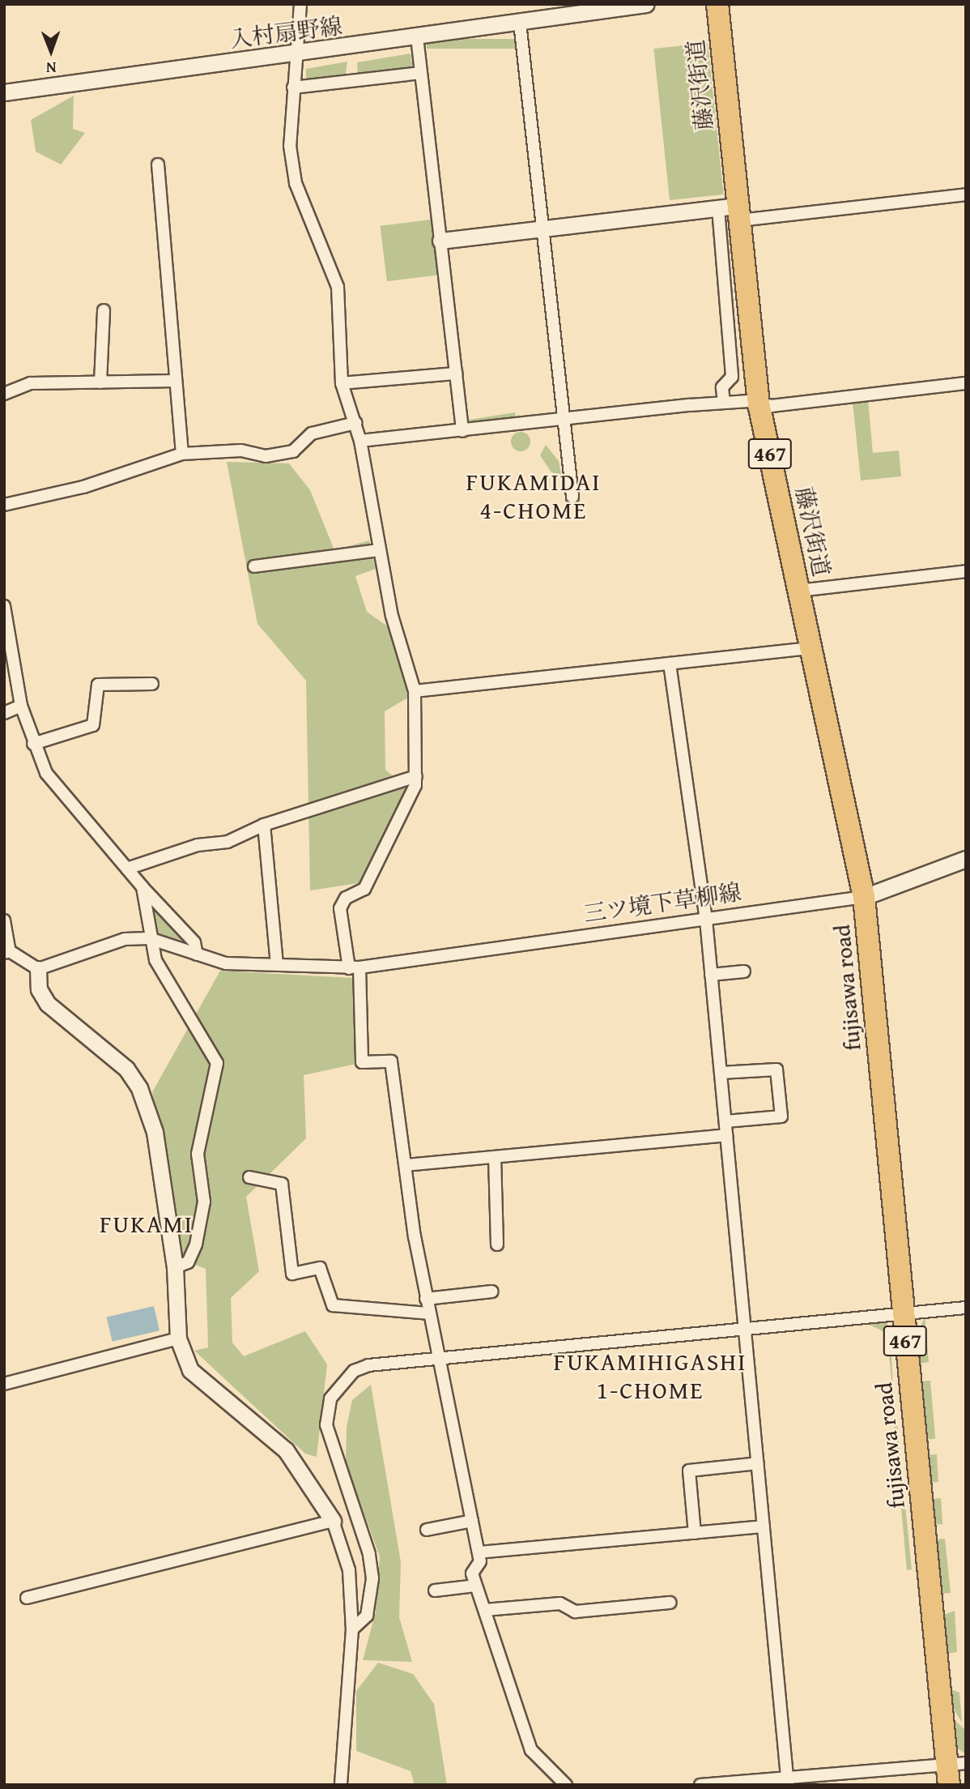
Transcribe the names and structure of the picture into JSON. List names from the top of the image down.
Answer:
{
  "streets": {
    "highway": ["藤沢街道", "467", "fujisawa road"],
    "street": ["入村扇野線", "三ツ境下草柳線"]
  },
  "crossings": [
    ["藤沢街道", "三ツ境下草柳線"],
    ["藤沢街道", "fujisawa road"],
    ["三ツ境下草柳線", "fujisawa road"]
  ],
  "districts": ["FUKAMIDAI 4-CHOME", "FUKAMI", "FUKAMIHIGASHI 1-CHOME"],
  "north": "bottom"
}
